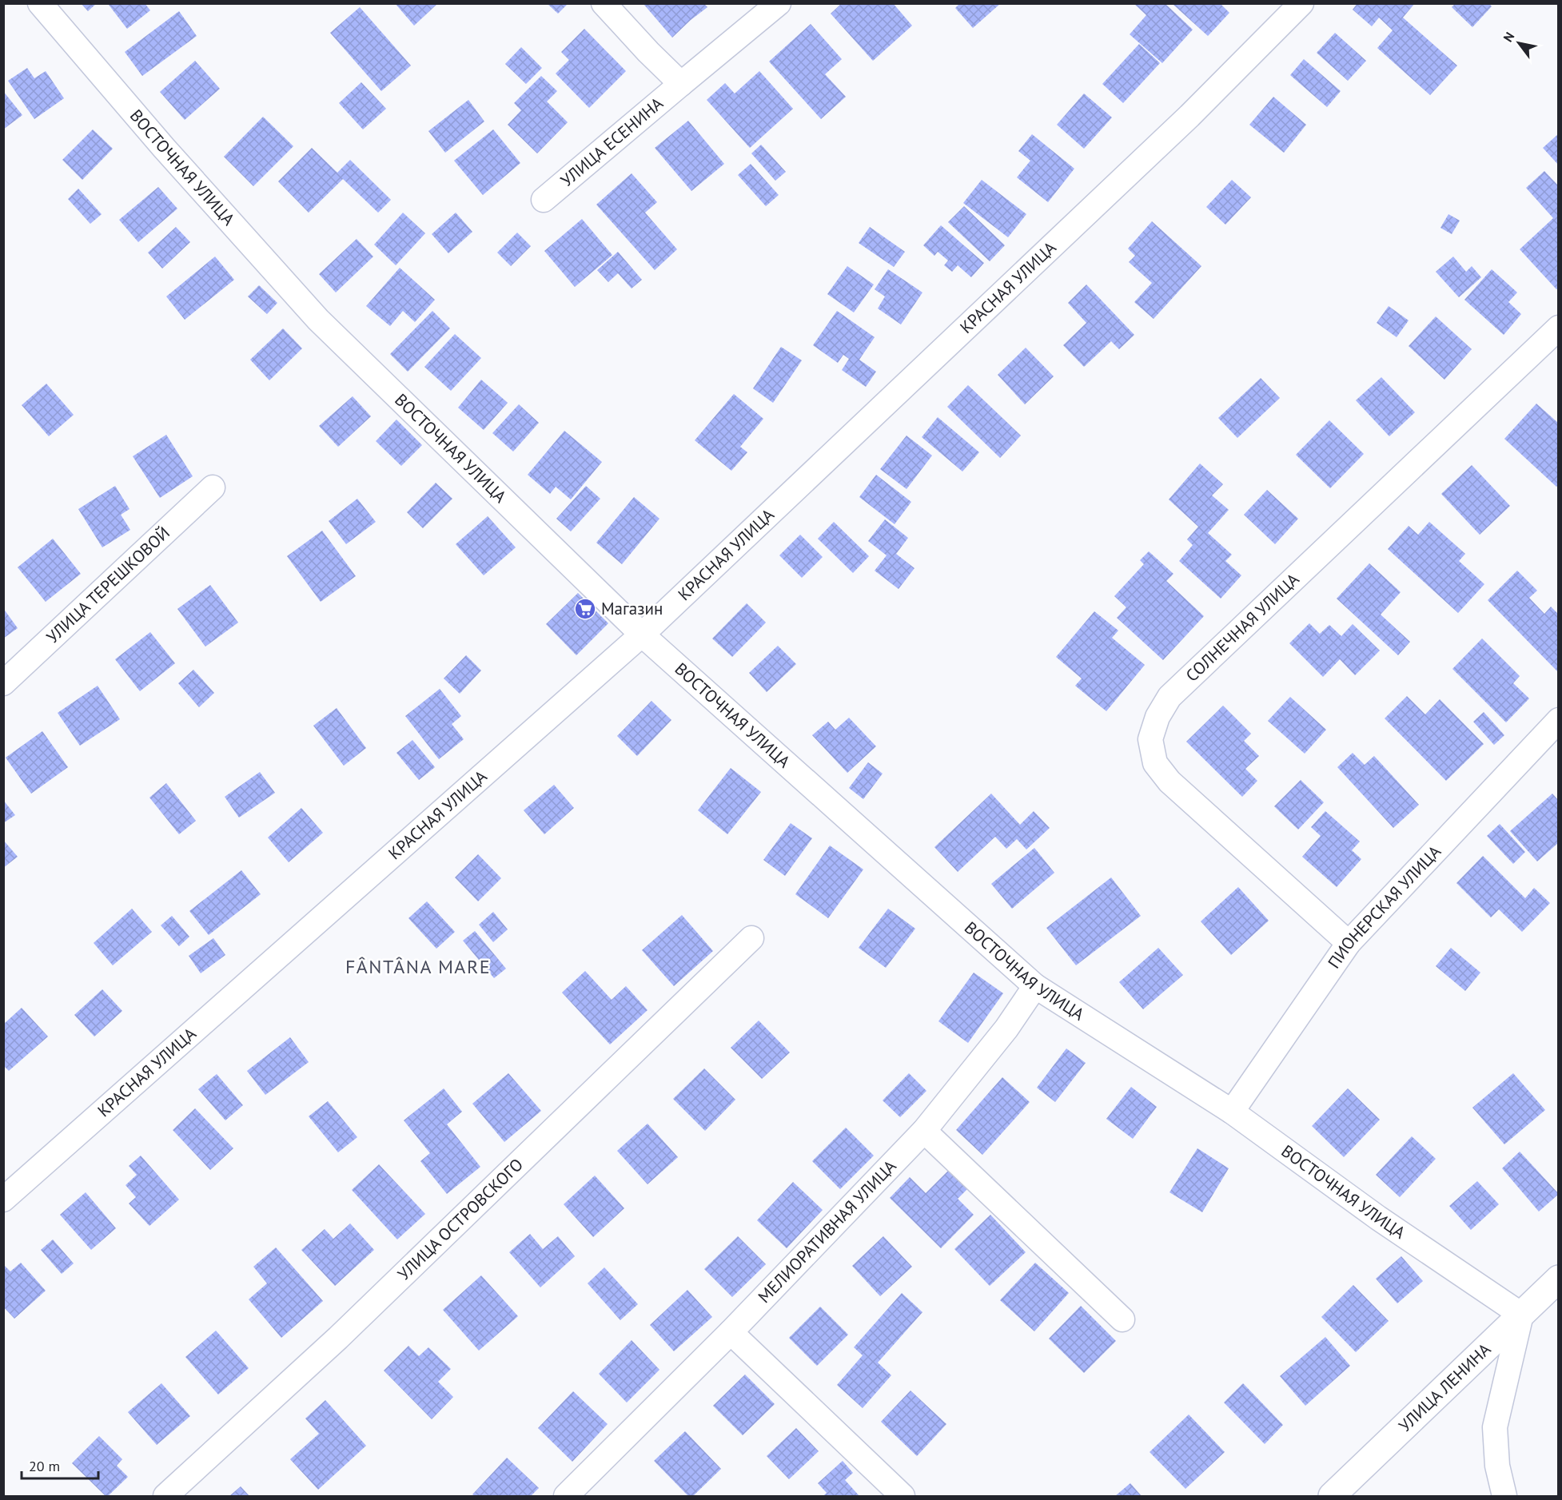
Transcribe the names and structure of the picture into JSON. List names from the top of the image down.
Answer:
{
  "streets": {
    "street": [
      "УЛИЦА ЕСЕНИНА",
      "ВОСТОЧНАЯ УЛИЦА",
      "КРАСНАЯ УЛИЦА",
      "УЛИЦА ТЕРЕШКОВОЙ",
      "СОЛНЕЧНАЯ УЛИЦА",
      "ПИОНЕРСКАЯ УЛИЦА",
      "УЛИЦА ОСТРОВСКОГО",
      "МЕЛИОРАТИВНАЯ УЛИЦА",
      "УЛИЦА ЛЕНИНА"
    ]
  },
  "crossings": [
    ["ВОСТОЧНАЯ УЛИЦА", "КРАСНАЯ УЛИЦА"],
    ["ВОСТОЧНАЯ УЛИЦА", "ПИОНЕРСКАЯ УЛИЦА"],
    ["ВОСТОЧНАЯ УЛИЦА", "МЕЛИОРАТИВНАЯ УЛИЦА"],
    ["ВОСТОЧНАЯ УЛИЦА", "УЛИЦА ЛЕНИНА"],
    ["СОЛНЕЧНАЯ УЛИЦА", "ПИОНЕРСКАЯ УЛИЦА"]
  ],
  "districts": ["FÂNTÂNA MARE"],
  "places": {
    "supermarket": ["Магазин"]
  },
  "scale_bar": "20 m",
  "north": "top left"
}
